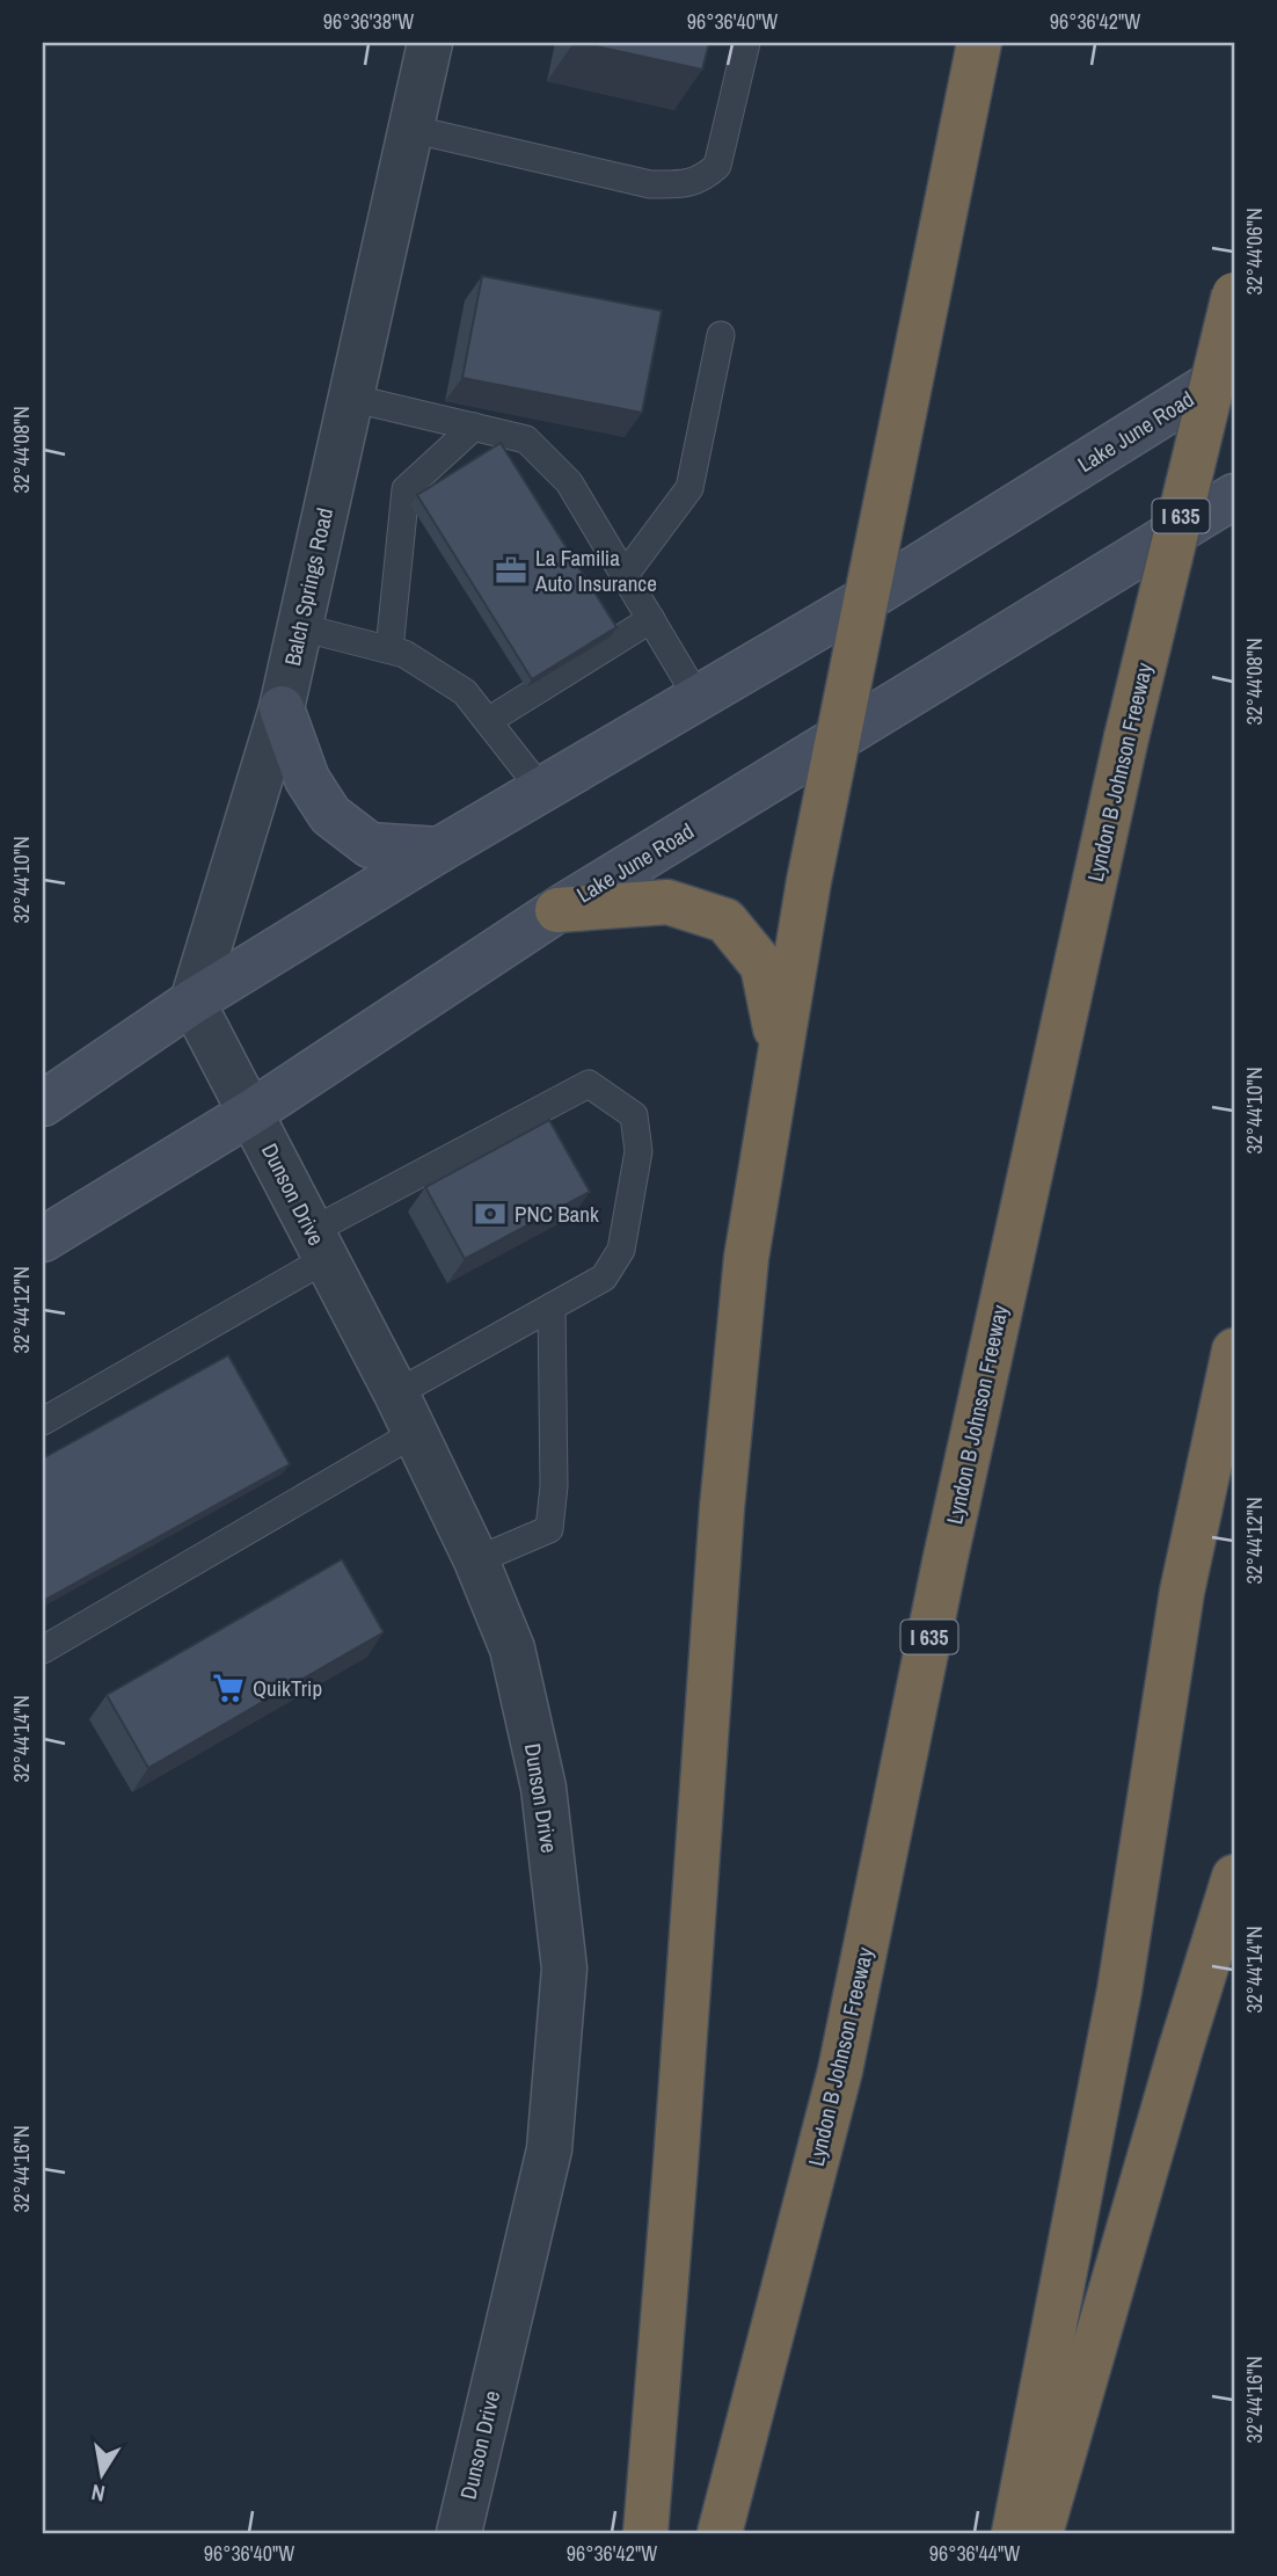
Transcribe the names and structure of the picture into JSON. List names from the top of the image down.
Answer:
{
  "streets": {
    "highway": ["I 635", "Lyndon B Johnson Freeway"],
    "main road": ["Lake June Road"],
    "street": ["Balch Springs Road", "Dunson Drive"]
  },
  "crossings": [
    ["Lake June Road", "Balch Springs Road"],
    ["Lake June Road", "Dunson Drive"]
  ],
  "places": {
    "office": ["La Familia Auto Insurance"],
    "bank": ["PNC Bank"],
    "supermarket": ["QuikTrip"]
  },
  "north": "bottom",
  "coordinates": [
    "96°36'38\"W",
    "96°36'40\"W",
    "96°36'42\"W",
    "32°44'06\"N",
    "32°44'08\"N",
    "32°44'10\"N",
    "32°44'12\"N",
    "32°44'14\"N",
    "32°44'16\"N",
    "96°36'44\"W"
  ]
}
